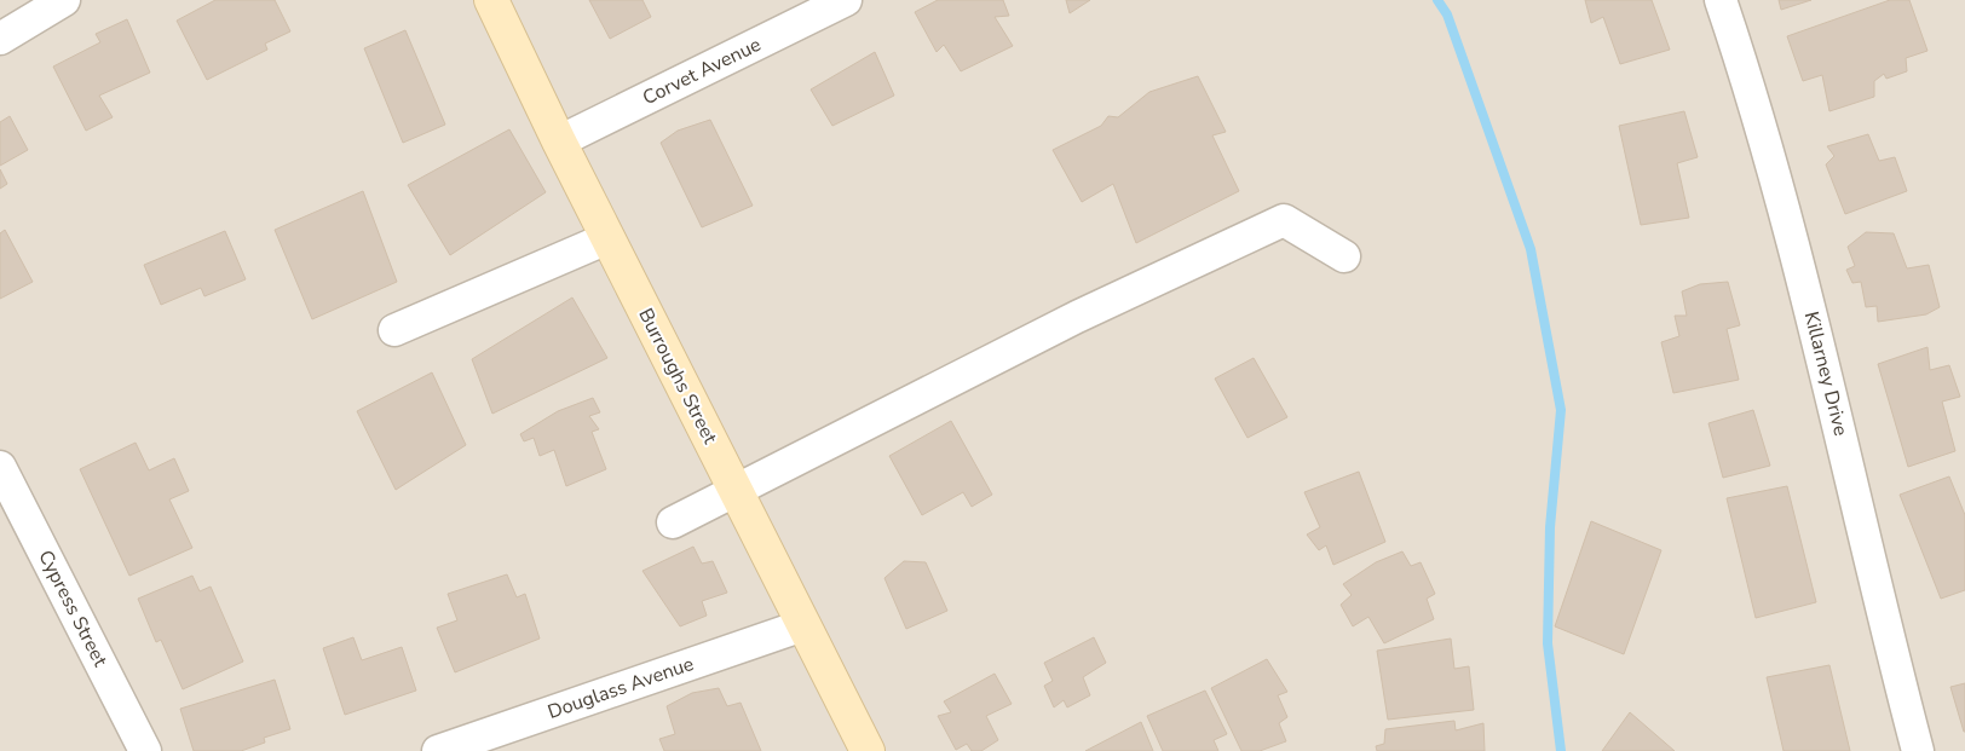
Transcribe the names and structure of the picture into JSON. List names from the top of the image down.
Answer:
{
  "streets": {
    "street": [
      "Corvet Avenue",
      "Killarney Drive",
      "Burroughs Street",
      "Cypress Street",
      "Douglass Avenue"
    ]
  },
  "crossings": [
    ["Corvet Avenue", "Burroughs Street"],
    ["Burroughs Street", "Douglass Avenue"]
  ]
}
